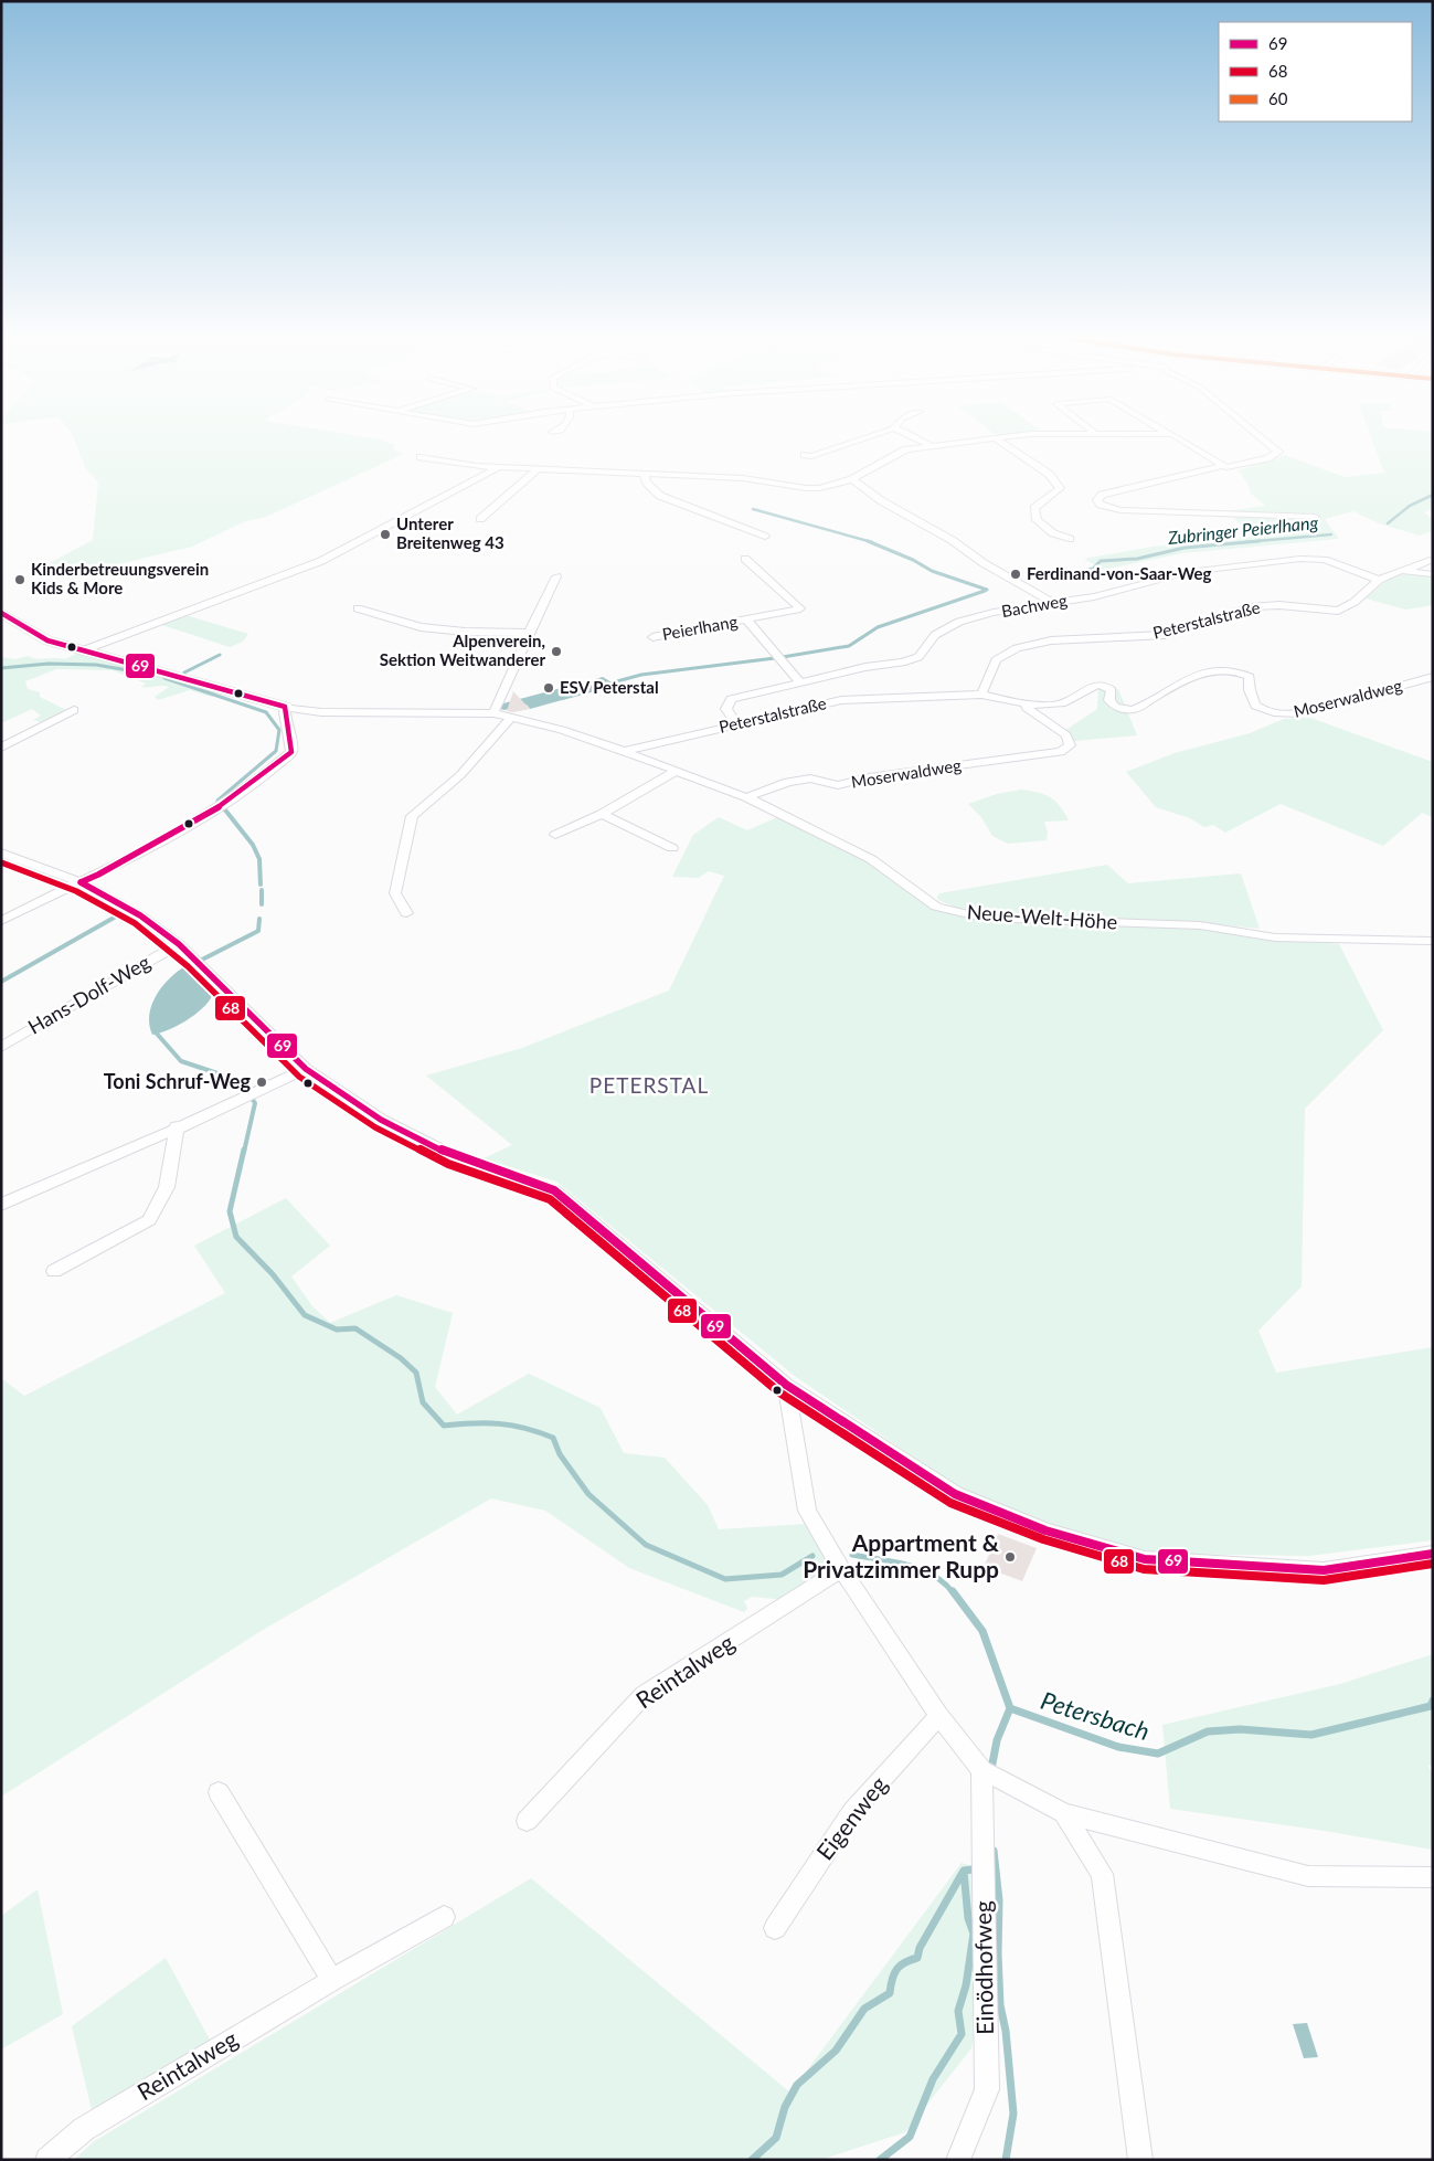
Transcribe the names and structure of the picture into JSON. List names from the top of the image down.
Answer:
{
  "streets": {
    "street": [
      "Bachweg",
      "Peterstalstraße",
      "Peierlhang",
      "Moserwaldweg",
      "Neue-Welt-Höhe",
      "Hans-Dolf-Weg",
      "Reintalweg",
      "Eigenweg",
      "Einödhofweg"
    ]
  },
  "crossings": [
    ["Bachweg", "Peterstalstraße"],
    ["Bachweg", "Peierlhang"],
    ["Peterstalstraße", "Moserwaldweg"],
    ["Peterstalstraße", "Neue-Welt-Höhe"],
    ["Moserwaldweg", "Neue-Welt-Höhe"]
  ],
  "districts": ["PETERSTAL"],
  "water": ["Zubringer Peierlhang", "Petersbach"],
  "places": [
    "Unterer Breitenweg 43",
    "Ferdinand-von-Saar-Weg",
    "Kinderbetreuungsverein Kids & More",
    "Alpenverein, Sektion Weitwanderer",
    "ESV Peterstal",
    "Toni Schruf-Weg",
    "Appartment & Privatzimmer Rupp"
  ],
  "lines": ["transit line 69", "transit line 68"],
  "legend": ["69", "68", "60"]
}
